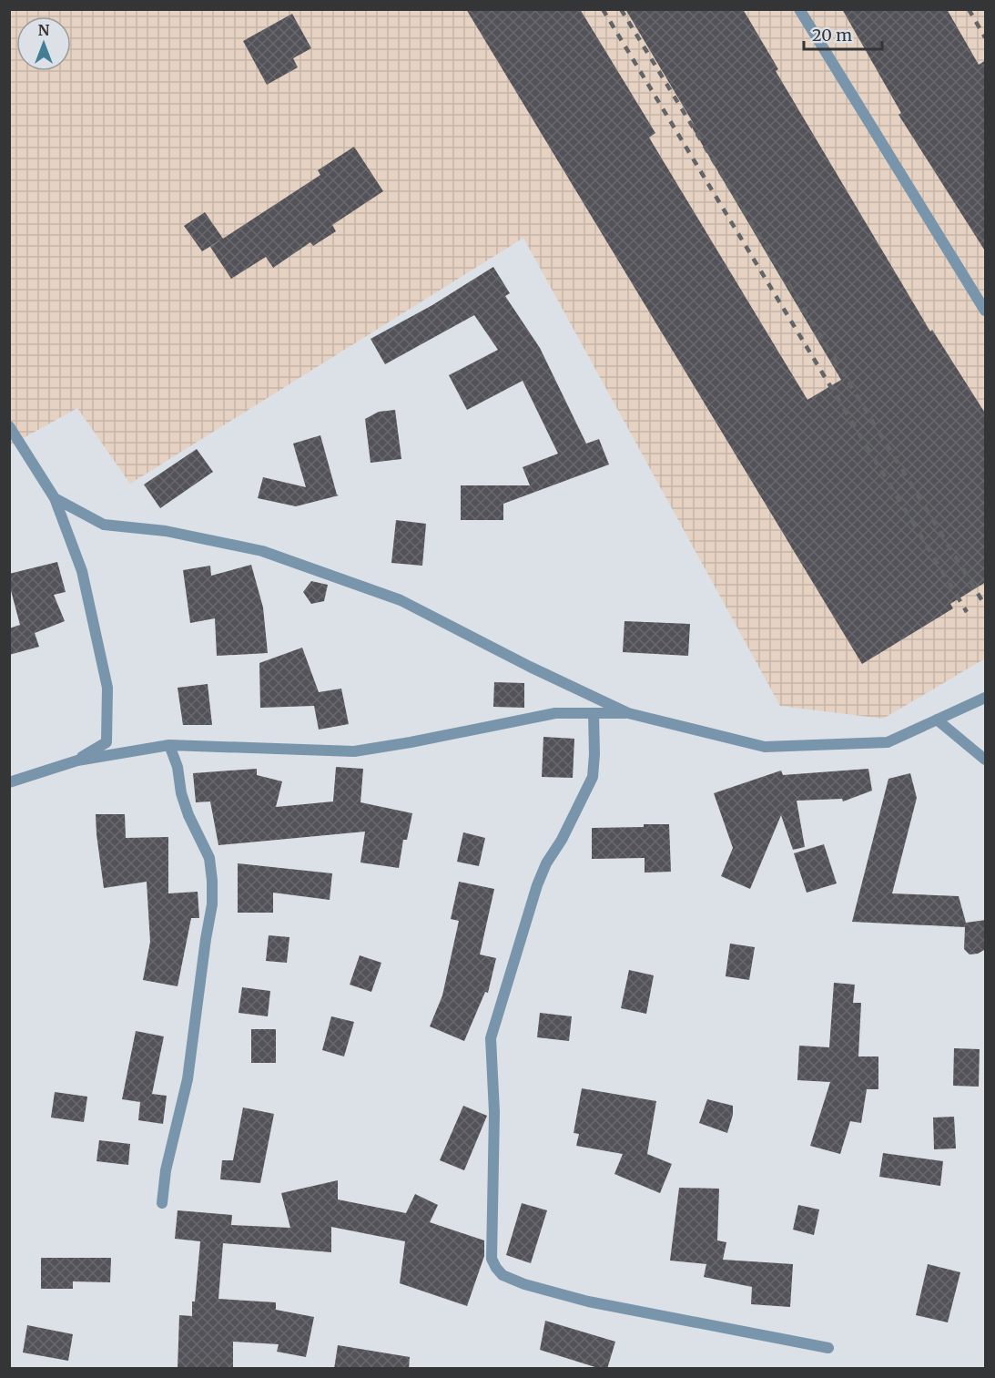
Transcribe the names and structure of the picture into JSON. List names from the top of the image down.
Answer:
{
  "scale_bar": "20 m",
  "north": "top"
}
